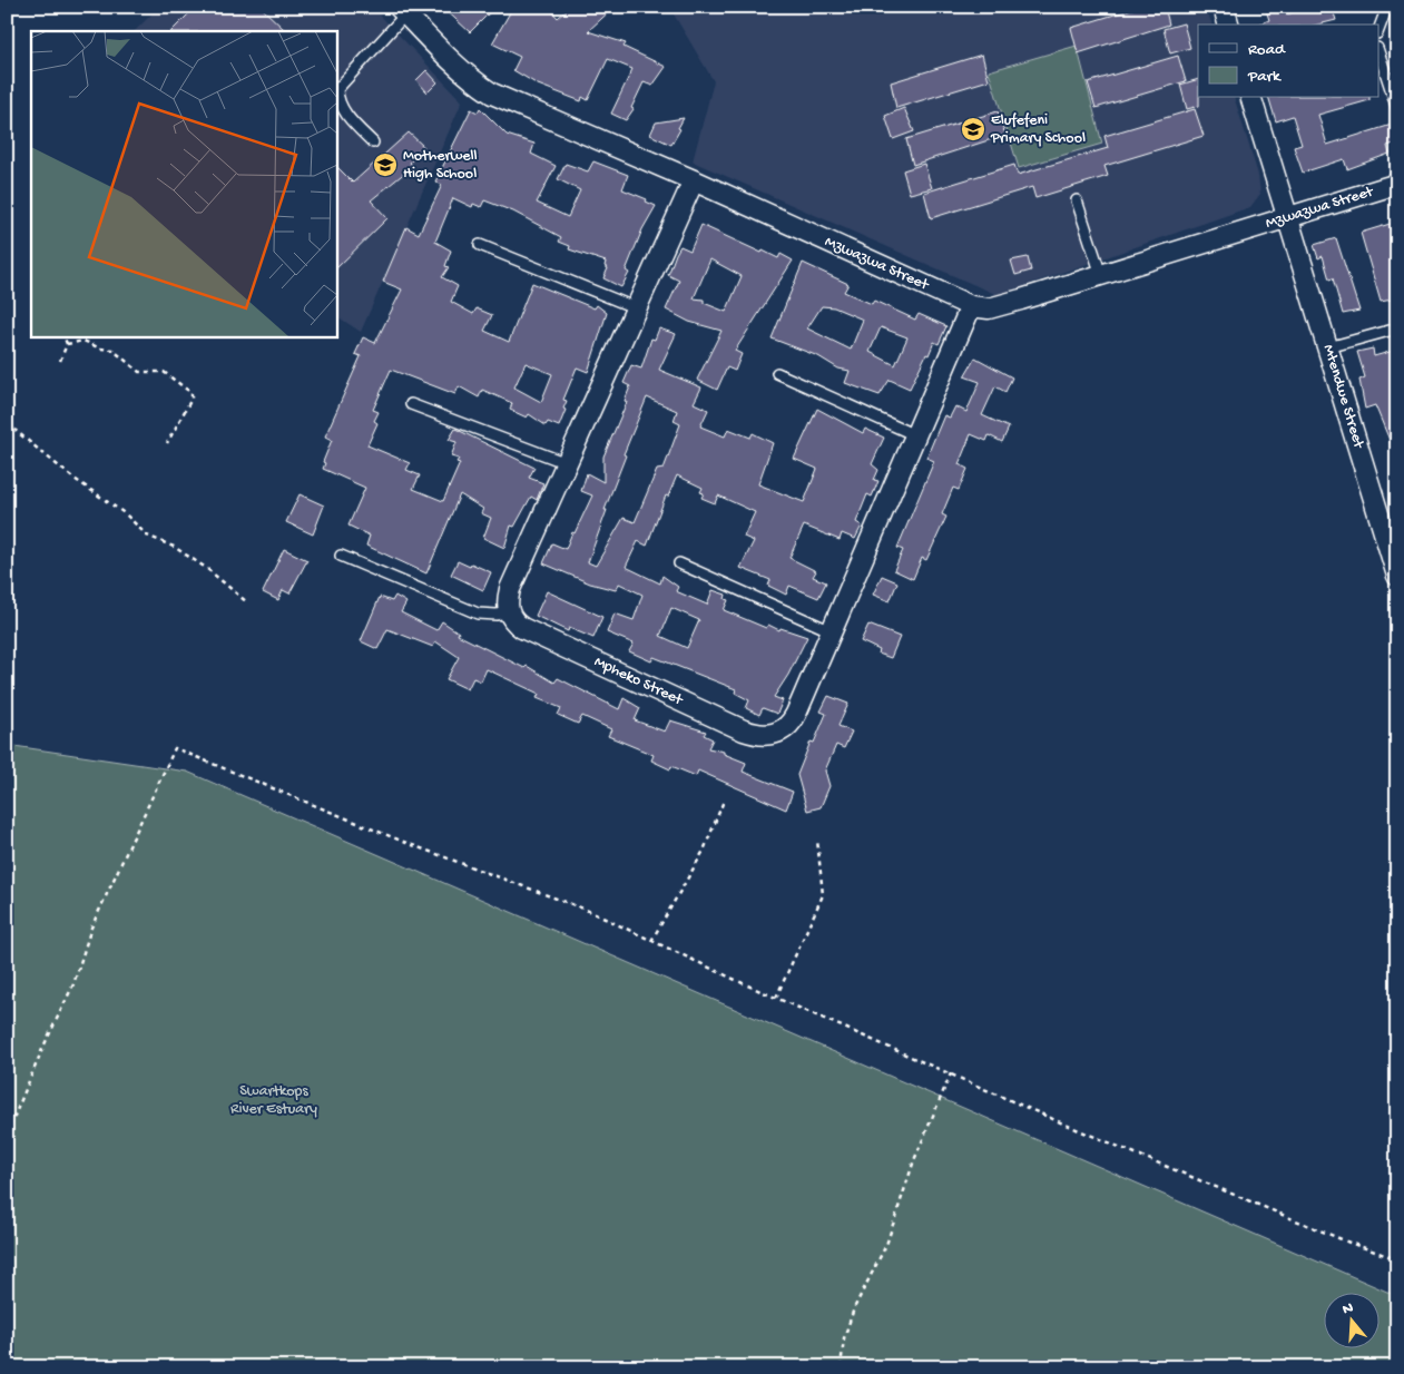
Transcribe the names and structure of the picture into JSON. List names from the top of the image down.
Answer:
{
  "streets": {
    "street": ["Mzwazwa Street", "Mtendwe Street", "Mpheko Street"]
  },
  "crossings": [
    ["Mzwazwa Street", "Mtendwe Street"],
    ["Mzwazwa Street", "Mpheko Street"]
  ],
  "parks": ["Swartkops River Estuary"],
  "places": {
    "school or university": ["Elufefeni Primary School", "Motherwell High School"]
  },
  "legend": ["Road", "Park"],
  "north": "top"
}
